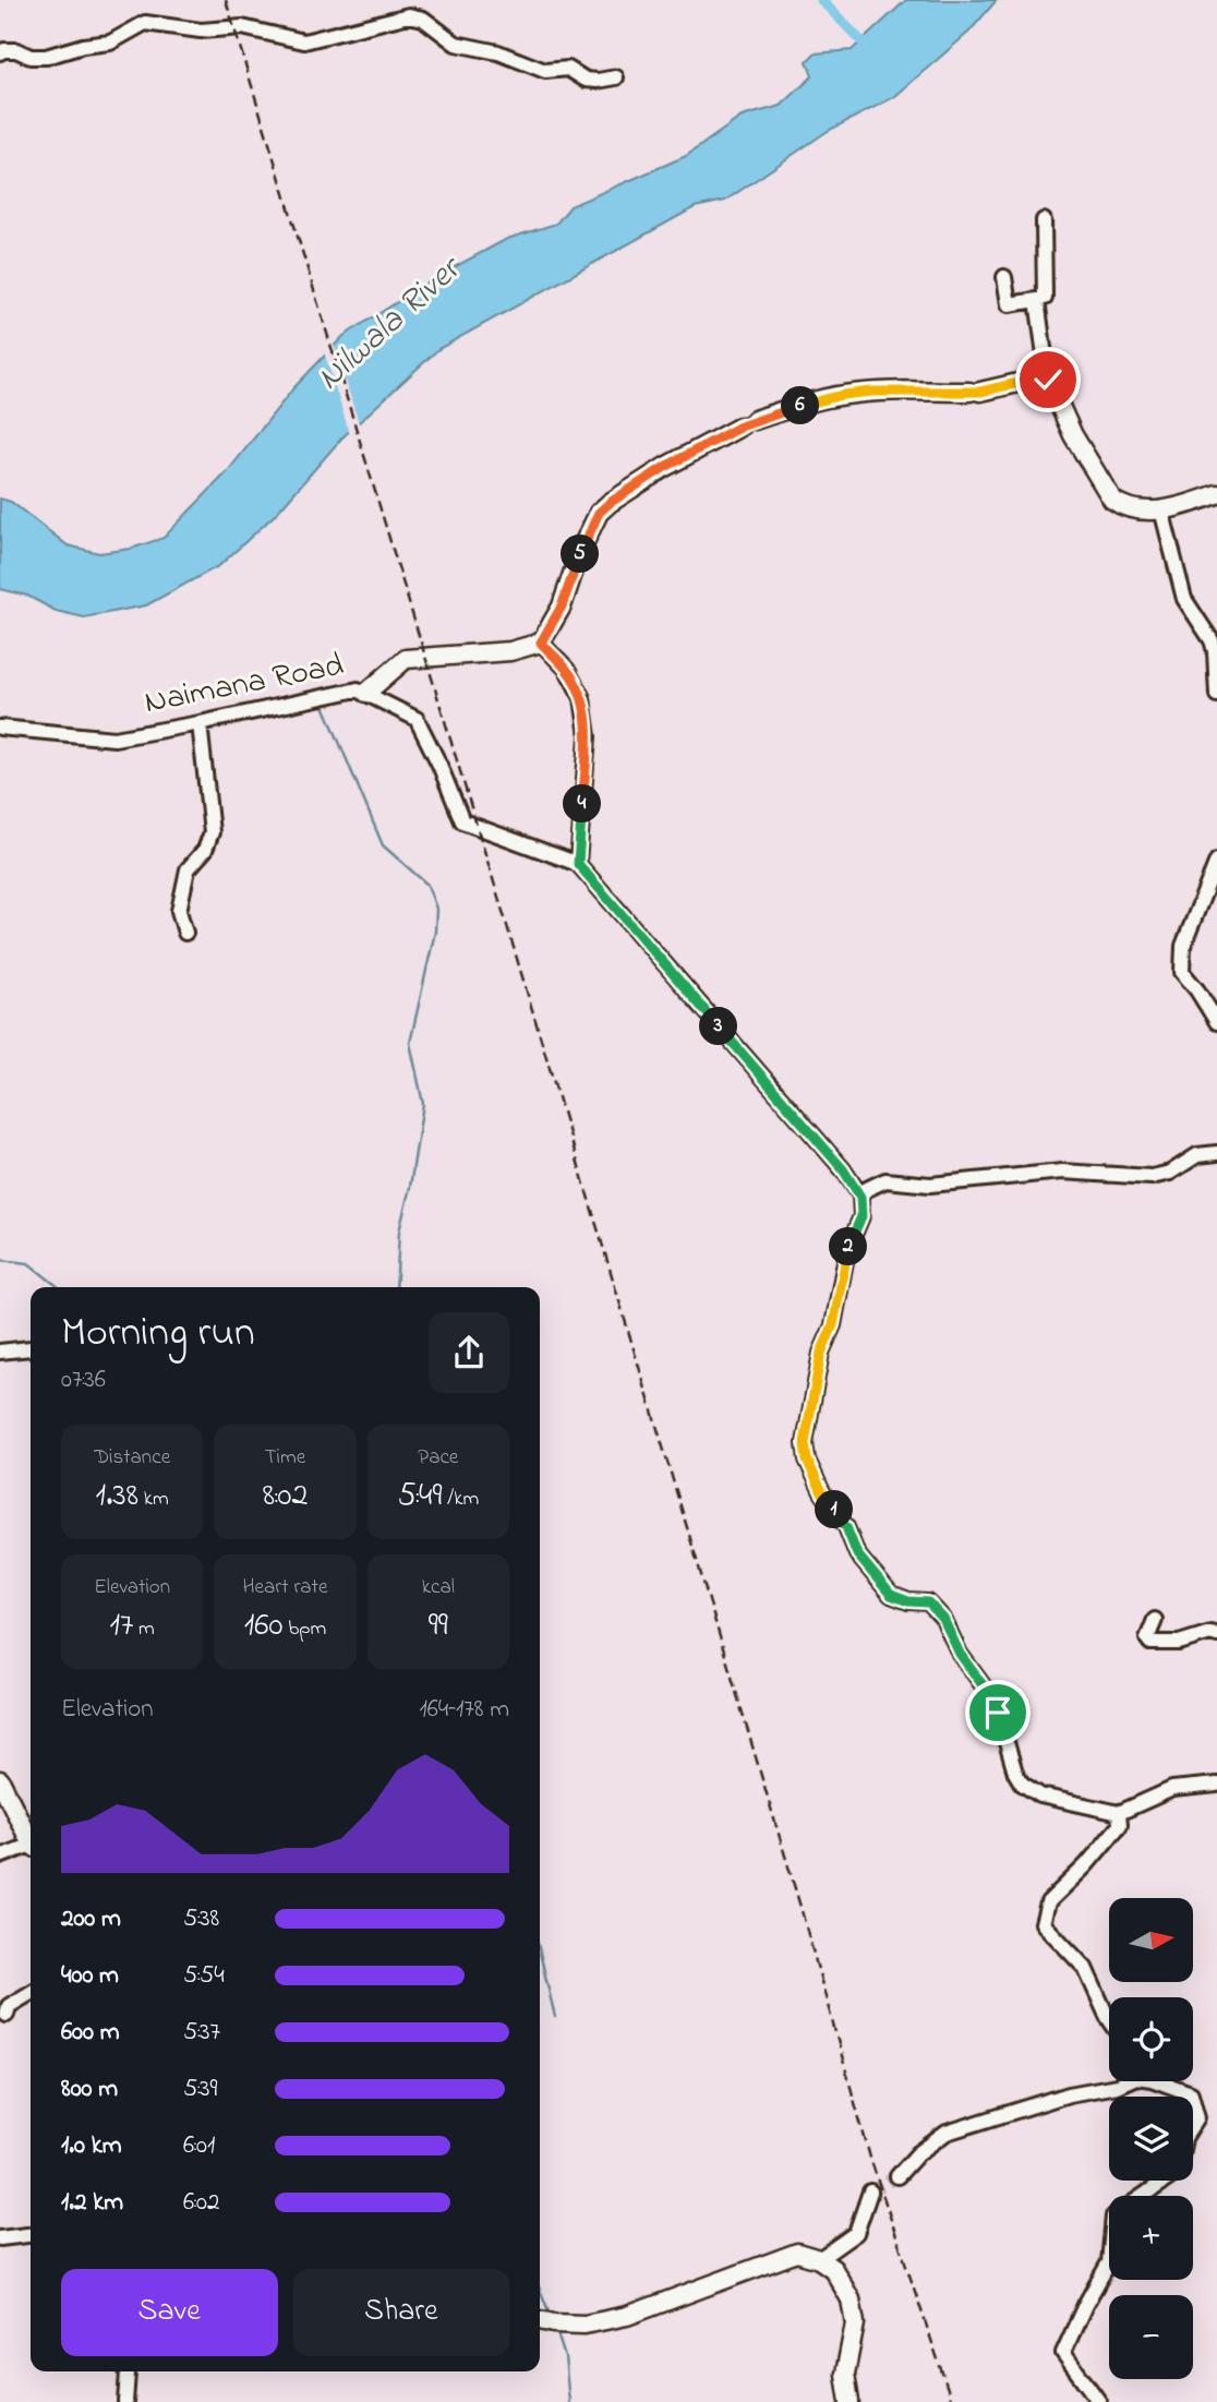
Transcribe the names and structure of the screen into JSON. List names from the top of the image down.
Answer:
{
  "streets": {
    "street": ["Naimana Road"]
  },
  "water": ["Nilwala River"],
  "north": "right",
  "page": {
    "pins": [
      "6",
      "5",
      "4",
      "3",
      "2",
      "1"
    ],
    "heading": ["Morning run", "07:36"],
    "stats": [
      ["Distance", "1.38 km"],
      ["Time", "8:02"],
      ["Pace", "5:49 /km"],
      ["Elevation", "17 m"],
      ["Heart rate", "160 bpm"],
      ["kcal", "99"]
    ],
    "chart": ["Elevation", "164–178 m"],
    "list": [
      {
        "name": "200 m",
        "note": "5:38"
      },
      {
        "name": "400 m",
        "note": "5:54"
      },
      {
        "name": "600 m",
        "note": "5:37"
      },
      {
        "name": "800 m",
        "note": "5:39"
      },
      {
        "name": "1.0 km",
        "note": "6:01"
      },
      {
        "name": "1.2 km",
        "note": "6:02"
      }
    ],
    "map_buttons": ["+", "−"],
    "buttons": ["Save", "Share"]
  }
}
